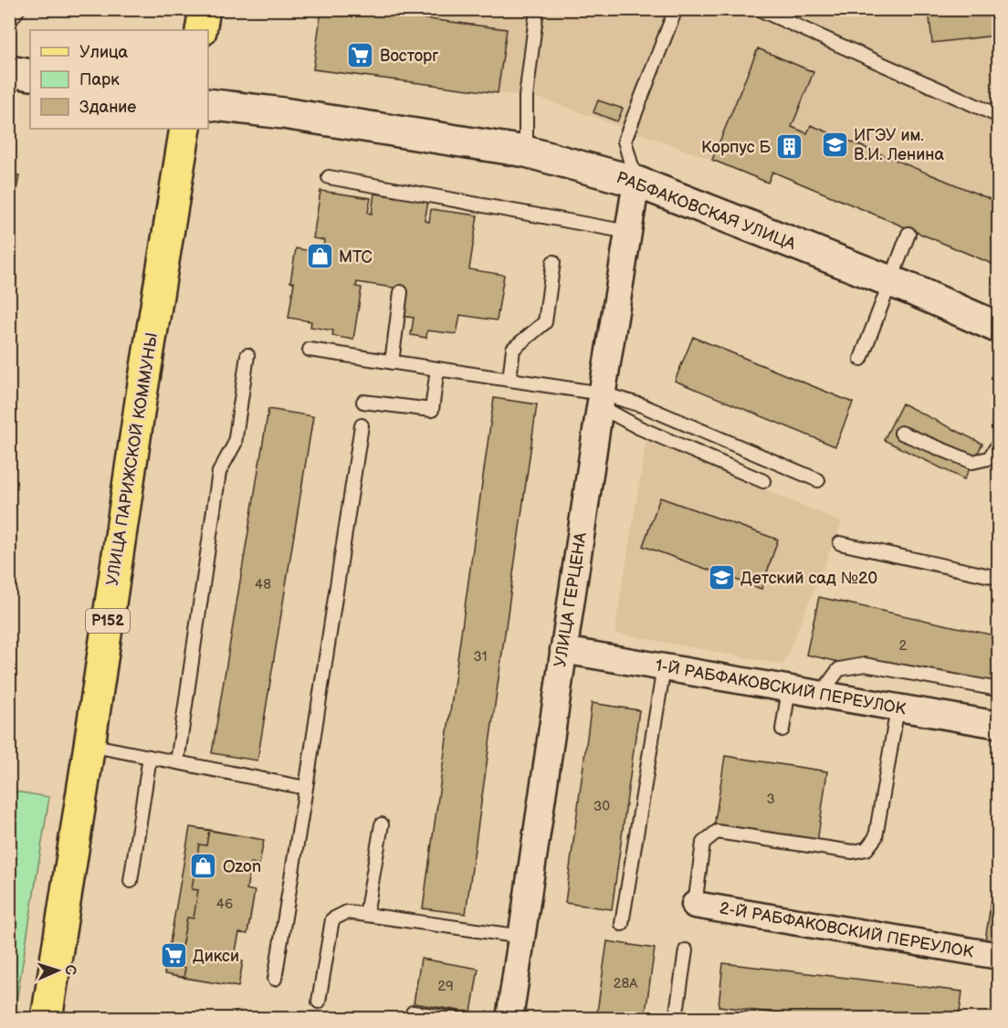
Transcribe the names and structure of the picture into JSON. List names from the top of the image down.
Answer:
{
  "streets": {
    "main road": ["РАБФАКОВСКАЯ УЛИЦА", "УЛИЦА ПАРИЖСКОЙ КОММУНЫ", "Р152"],
    "street": ["УЛИЦА ГЕРЦЕНА", "1-Й РАБФАКОВСКИЙ ПЕРЕУЛОК", "2-Й РАБФАКОВСКИЙ ПЕРЕУЛОК"]
  },
  "crossings": [
    ["РАБФАКОВСКАЯ УЛИЦА", "УЛИЦА ГЕРЦЕНА"],
    ["УЛИЦА ГЕРЦЕНА", "1-Й РАБФАКОВСКИЙ ПЕРЕУЛОК"]
  ],
  "places": {
    "supermarket": ["Восторг", "Дикси"],
    "school or university": ["ИГЭУ им. В.И. Ленина", "Детский сад №20"],
    "building": ["Корпус Б"],
    "shop": ["МТС", "Ozon"]
  },
  "house_numbers": [
    "48",
    "2",
    "31",
    "3",
    "30",
    "46",
    "28А",
    "29"
  ],
  "legend": ["Улица", "Парк", "Здание"],
  "north": "right"
}
